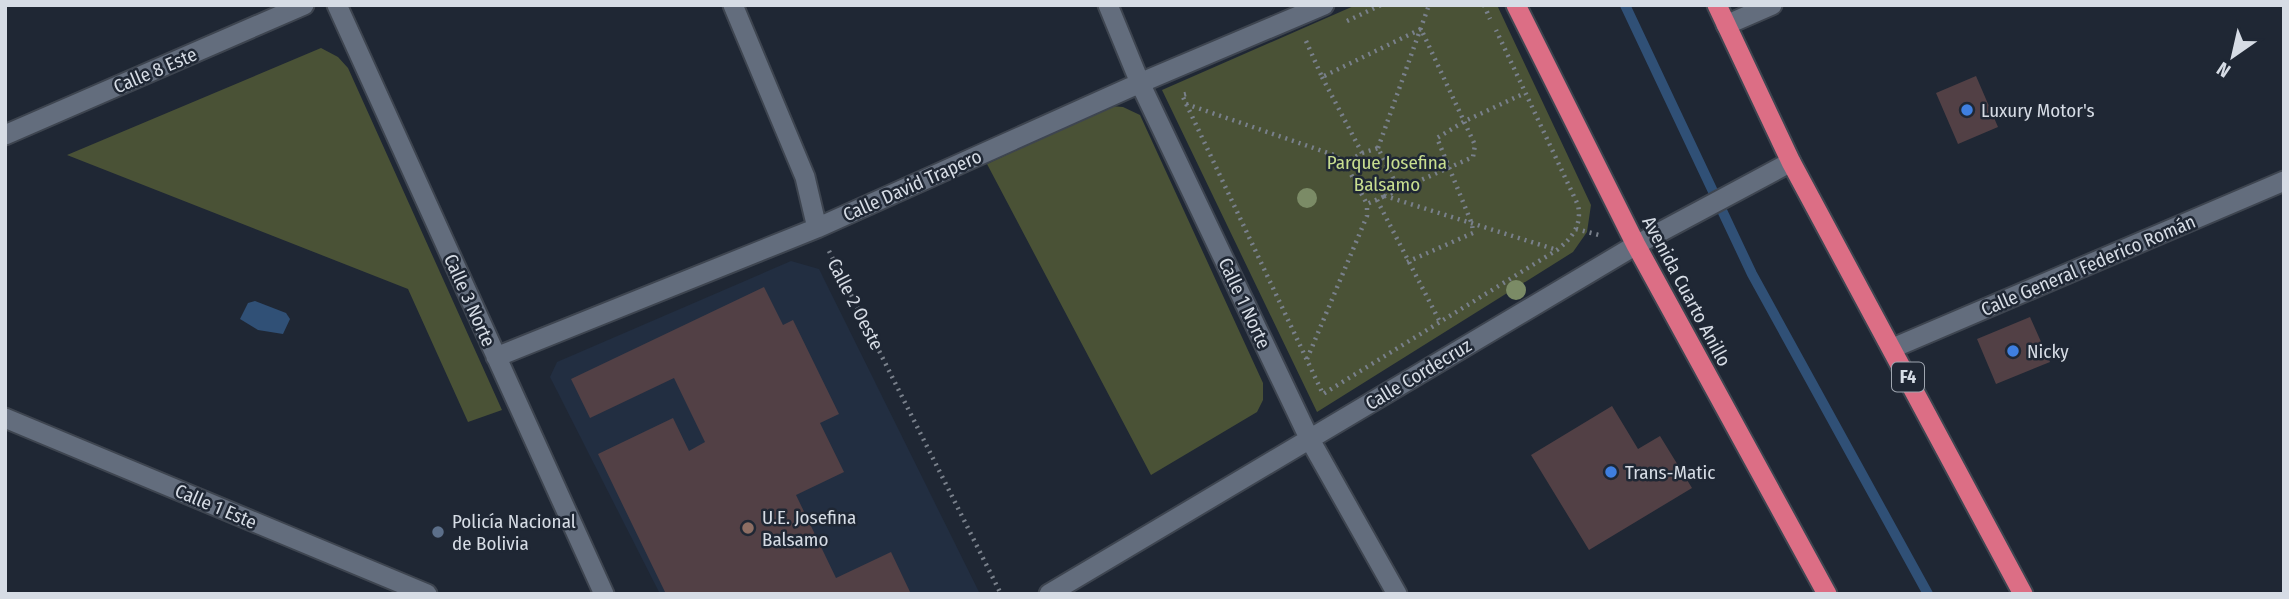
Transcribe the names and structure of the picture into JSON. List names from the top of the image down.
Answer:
{
  "streets": {
    "highway": ["Avenida Cuarto Anillo", "F4"],
    "street": [
      "Calle 8 Este",
      "Calle David Trapero",
      "Calle General Federico Román",
      "Calle 3 Norte",
      "Calle 1 Norte",
      "Calle Cordecruz",
      "Calle 1 Este"
    ],
    "path": ["Calle 2 Oeste"]
  },
  "crossings": [
    ["Calle David Trapero", "Calle 3 Norte"],
    ["Calle David Trapero", "Calle 1 Norte"],
    ["Calle David Trapero", "Calle 2 Oeste"],
    ["Calle General Federico Román", "F4"],
    ["Avenida Cuarto Anillo", "Calle Cordecruz"],
    ["Calle 1 Norte", "Calle Cordecruz"],
    ["Calle Cordecruz", "F4"]
  ],
  "parks": ["Parque Josefina Balsamo"],
  "places": [
    "Luxury Motor's",
    "Nicky",
    "Trans-Matic",
    "U.E. Josefina Balsamo",
    "Policía Nacional de Bolivia"
  ],
  "north": "bottom left"
}
